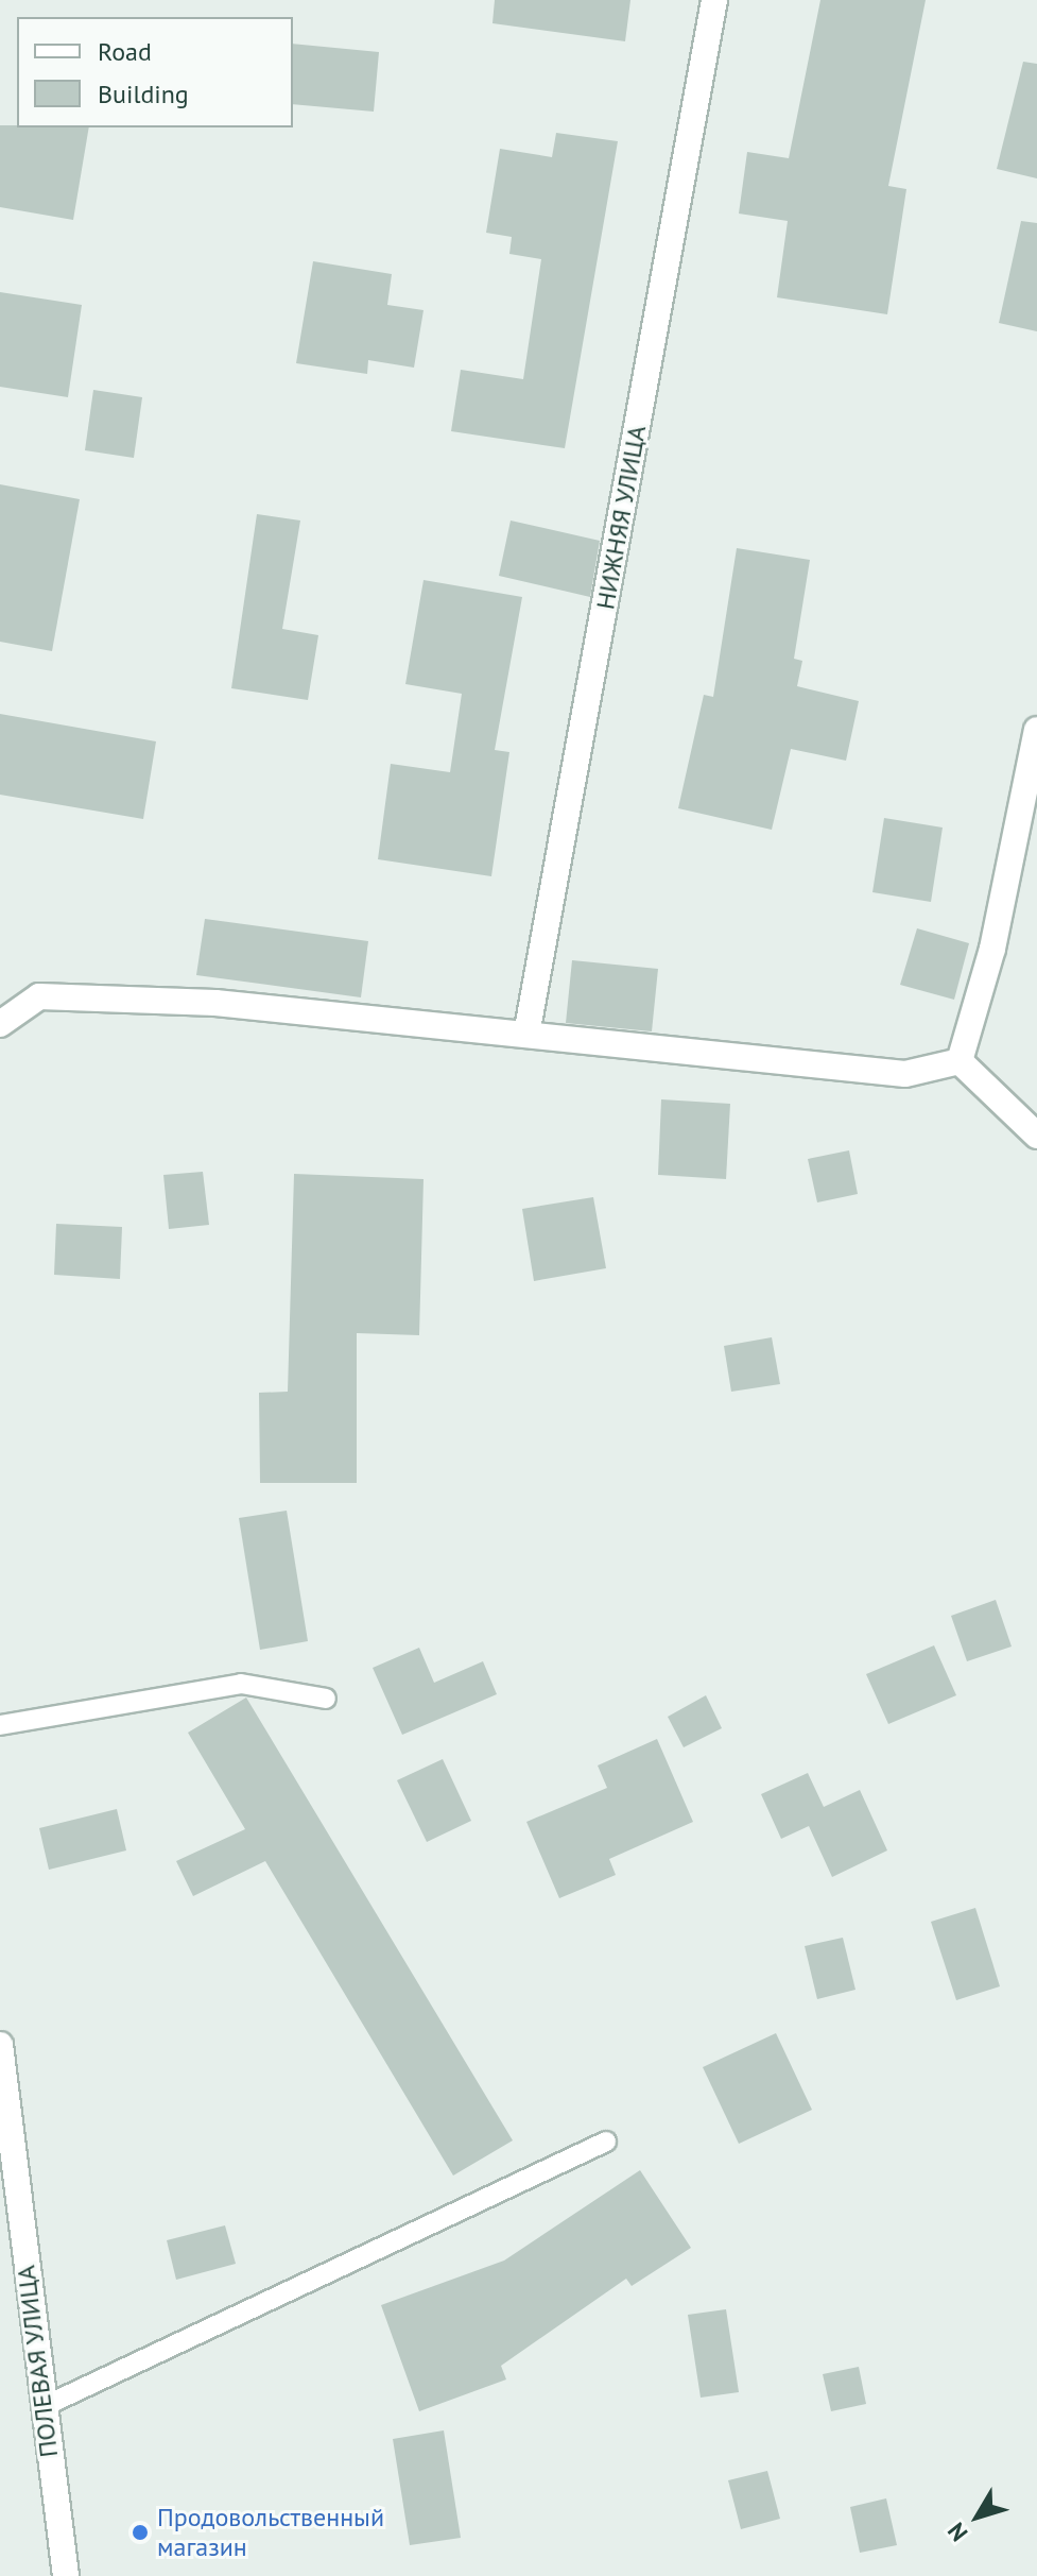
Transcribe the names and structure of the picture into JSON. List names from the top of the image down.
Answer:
{
  "streets": {
    "street": ["НИЖНЯЯ УЛИЦА", "ПОЛЕВАЯ УЛИЦА"]
  },
  "places": ["Продовольственный магазин"],
  "legend": ["Road", "Building"],
  "north": "bottom left"
}
